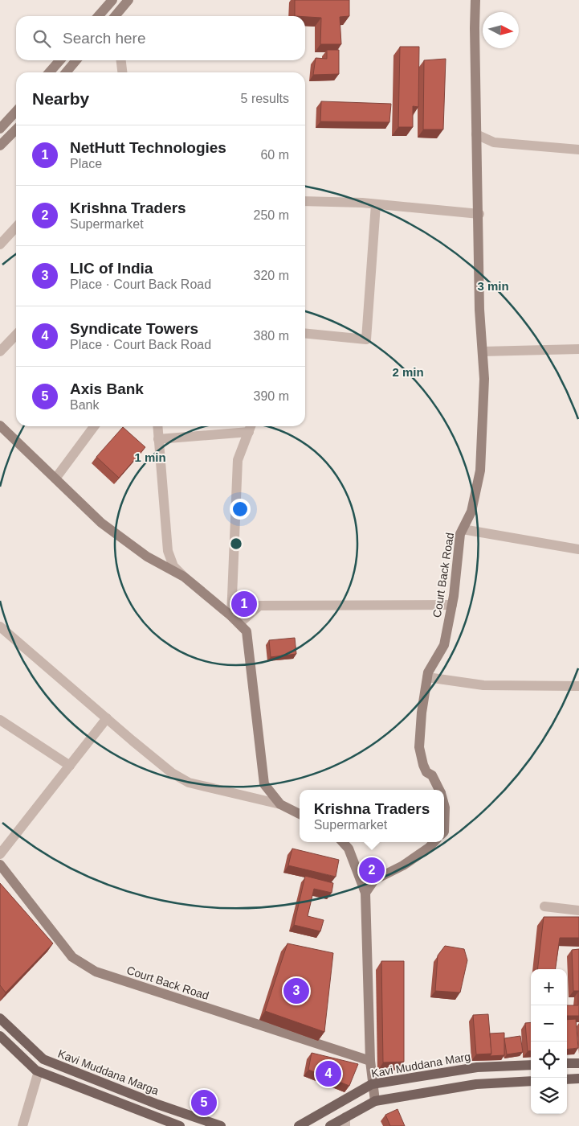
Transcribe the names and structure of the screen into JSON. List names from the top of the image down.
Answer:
{
  "streets": {
    "main road": ["Kavi Muddana Marg", "Kavi Muddana Marga"],
    "street": ["Court Back Road"]
  },
  "north": "right",
  "page": {
    "search": "Search here",
    "heading": ["Nearby", "5 results"],
    "list": [
      {
        "mark": "1",
        "name": "NetHutt Technologies",
        "note": "Place",
        "value": "60 m"
      },
      {
        "mark": "2",
        "name": "Krishna Traders",
        "note": "Supermarket",
        "value": "250 m"
      },
      {
        "mark": "3",
        "name": "LIC of India",
        "note": "Place · Court Back Road",
        "value": "320 m"
      },
      {
        "mark": "4",
        "name": "Syndicate Towers",
        "note": "Place · Court Back Road",
        "value": "380 m"
      },
      {
        "mark": "5",
        "name": "Axis Bank",
        "note": "Bank",
        "value": "390 m"
      }
    ],
    "pins": [
      "1",
      "2",
      "3",
      "4",
      "5"
    ],
    "popup": ["Krishna Traders", "Supermarket"],
    "map_buttons": ["+", "−"]
  },
  "rings": ["3 min", "2 min", "1 min"]
}
